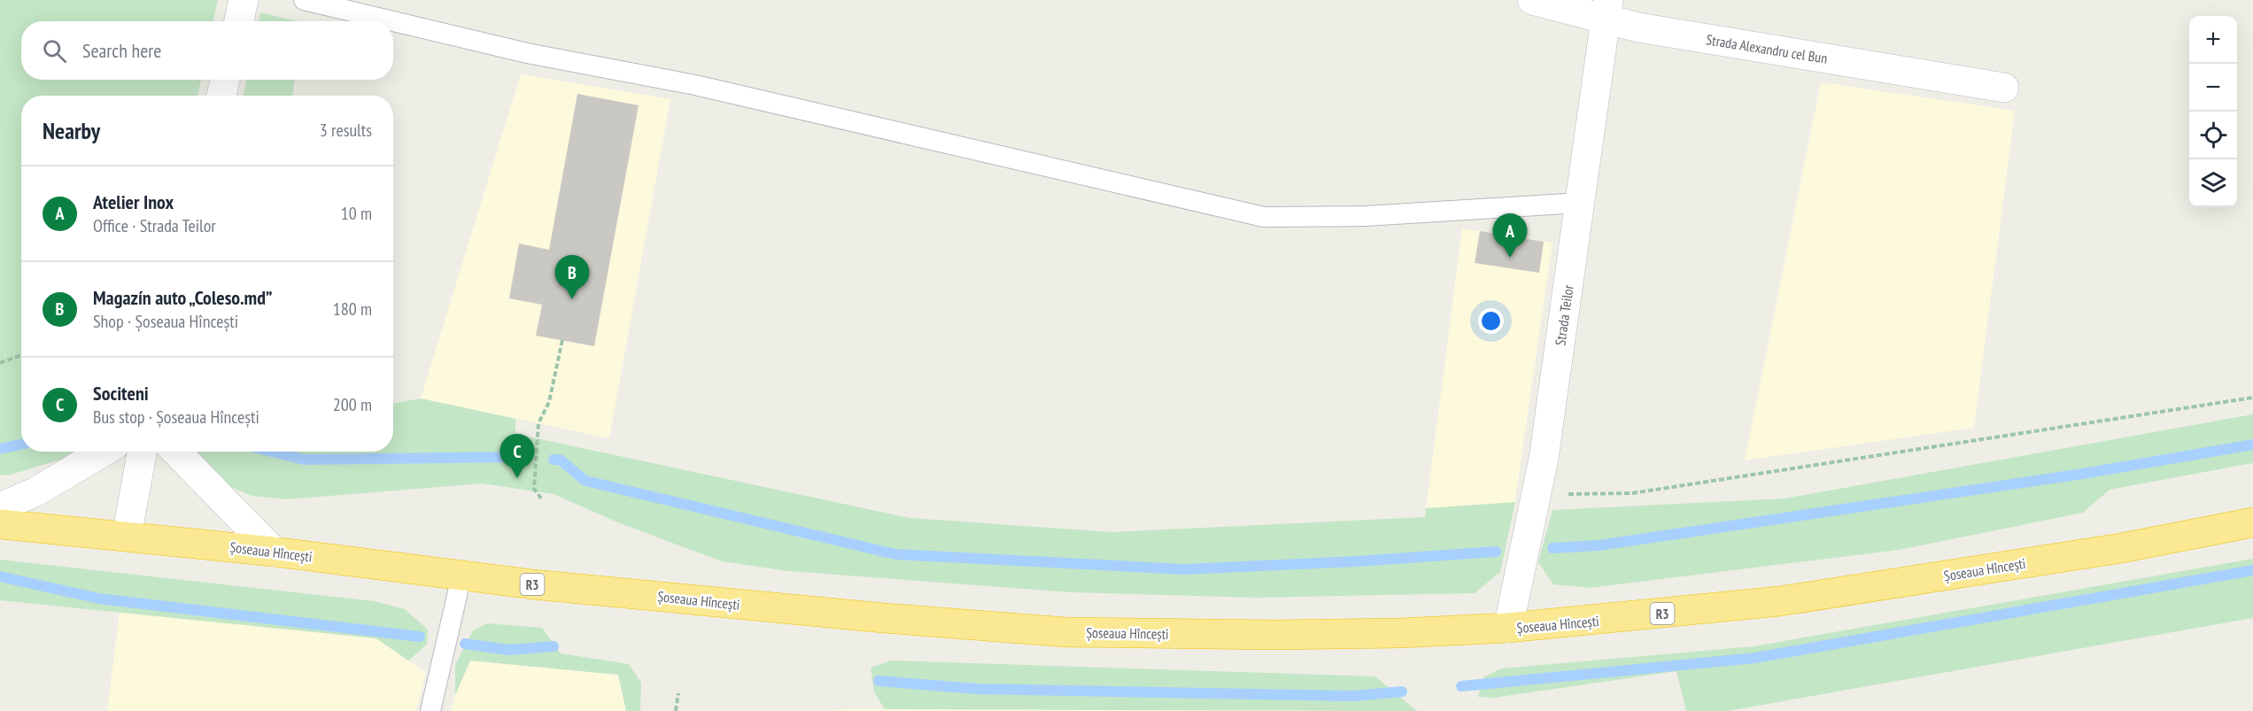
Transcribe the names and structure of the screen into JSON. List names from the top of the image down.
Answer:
{
  "streets": {
    "highway": ["Șoseaua Hîncești", "R3"],
    "street": ["Strada Alexandru cel Bun", "Strada Teilor"]
  },
  "crossings": [
    ["Strada Alexandru cel Bun", "Strada Teilor"],
    ["Strada Teilor", "Șoseaua Hîncești"]
  ],
  "page": {
    "map_buttons": ["+", "−"],
    "search": "Search here",
    "heading": ["Nearby", "3 results"],
    "list": [
      {
        "mark": "A",
        "name": "Atelier Inox",
        "note": "Office · Strada Teilor",
        "value": "10 m"
      },
      {
        "mark": "B",
        "name": "Magazín auto „Coleso.md”",
        "note": "Shop · Șoseaua Hîncești",
        "value": "180 m"
      },
      {
        "mark": "C",
        "name": "Sociteni",
        "note": "Bus stop · Șoseaua Hîncești",
        "value": "200 m"
      }
    ],
    "pins": ["A", "B", "C"]
  }
}
